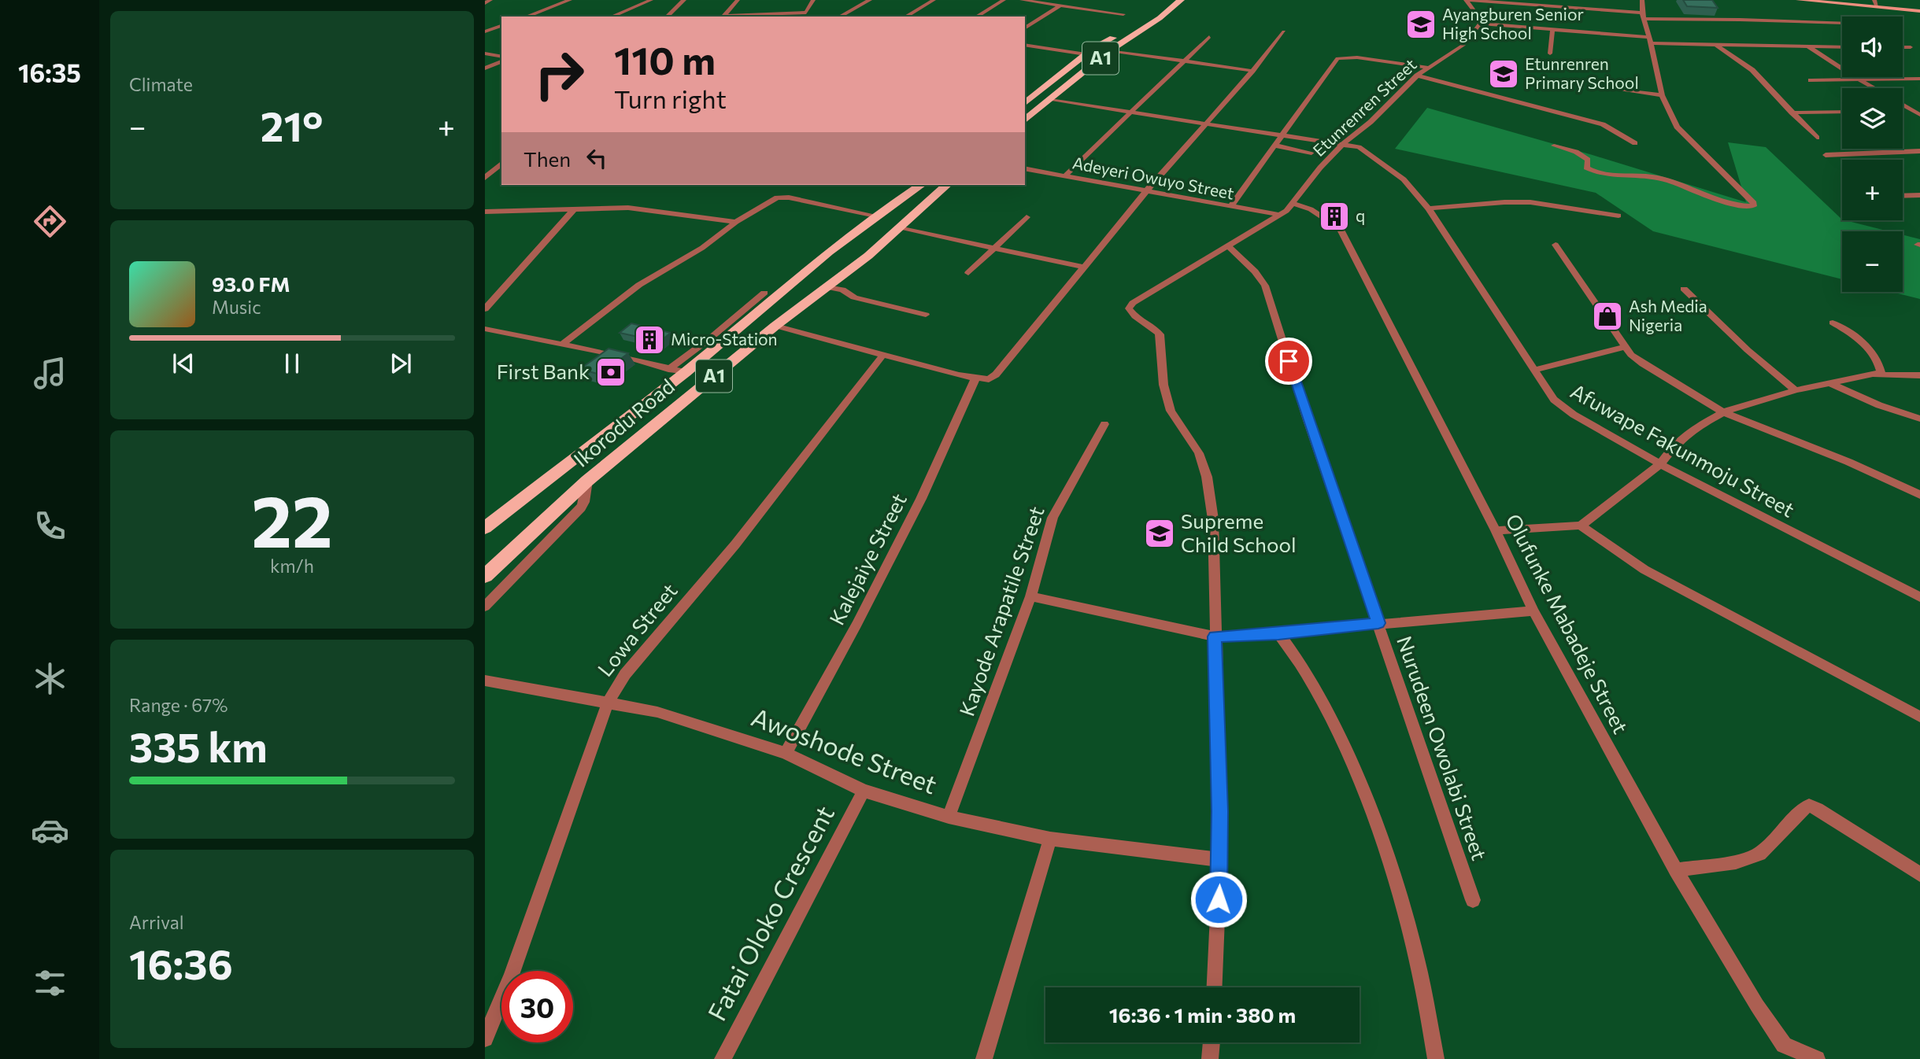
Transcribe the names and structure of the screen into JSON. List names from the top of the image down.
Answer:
{
  "streets": {
    "highway": ["A1", "Ikorodu Road"],
    "street": [
      "Etunrenren Street",
      "Adeyeri Owuyo Street",
      "Afuwape Fakunmoju Street",
      "Kalejaiye Street",
      "Kayode Arapatile Street",
      "Olufunke Mabadeje Street",
      "Lowa Street",
      "Nurudeen Owolabi Street",
      "Awoshode Street",
      "Fatai Oloko Crescent"
    ]
  },
  "crossings": [
    ["A1", "Afuwape Fakunmoju Street"],
    ["Etunrenren Street", "Adeyeri Owuyo Street"],
    ["Etunrenren Street", "Afuwape Fakunmoju Street"],
    ["Etunrenren Street", "Olufunke Mabadeje Street"],
    ["Etunrenren Street", "Nurudeen Owolabi Street"],
    ["Kalejaiye Street", "Awoshode Street"],
    ["Kayode Arapatile Street", "Awoshode Street"],
    ["Lowa Street", "Awoshode Street"],
    ["Awoshode Street", "Fatai Oloko Crescent"]
  ],
  "places": {
    "school or university": ["Ayangburen Senior High School", "Etunrenren Primary School", "Supreme Child School"],
    "building": ["q", "Micro-Station"],
    "shop": ["Ash Media Nigeria"],
    "bank": ["First Bank"]
  },
  "page": {
    "tabs": "16:35",
    "tile": [
      "Climate",
      ["22", "km/h"],
      ["Range · 67%", "335 km"],
      ["Arrival", "16:36"]
    ],
    "map_buttons": ["+", "−"],
    "turn": ["110 m", "Turn right"],
    "heat": ["−", "21°", "+"],
    "then": "Then",
    "song": ["93.0 FM", "Music"],
    "limit": "30",
    "trip": "16:36 · 1 min · 380 m"
  }
}
